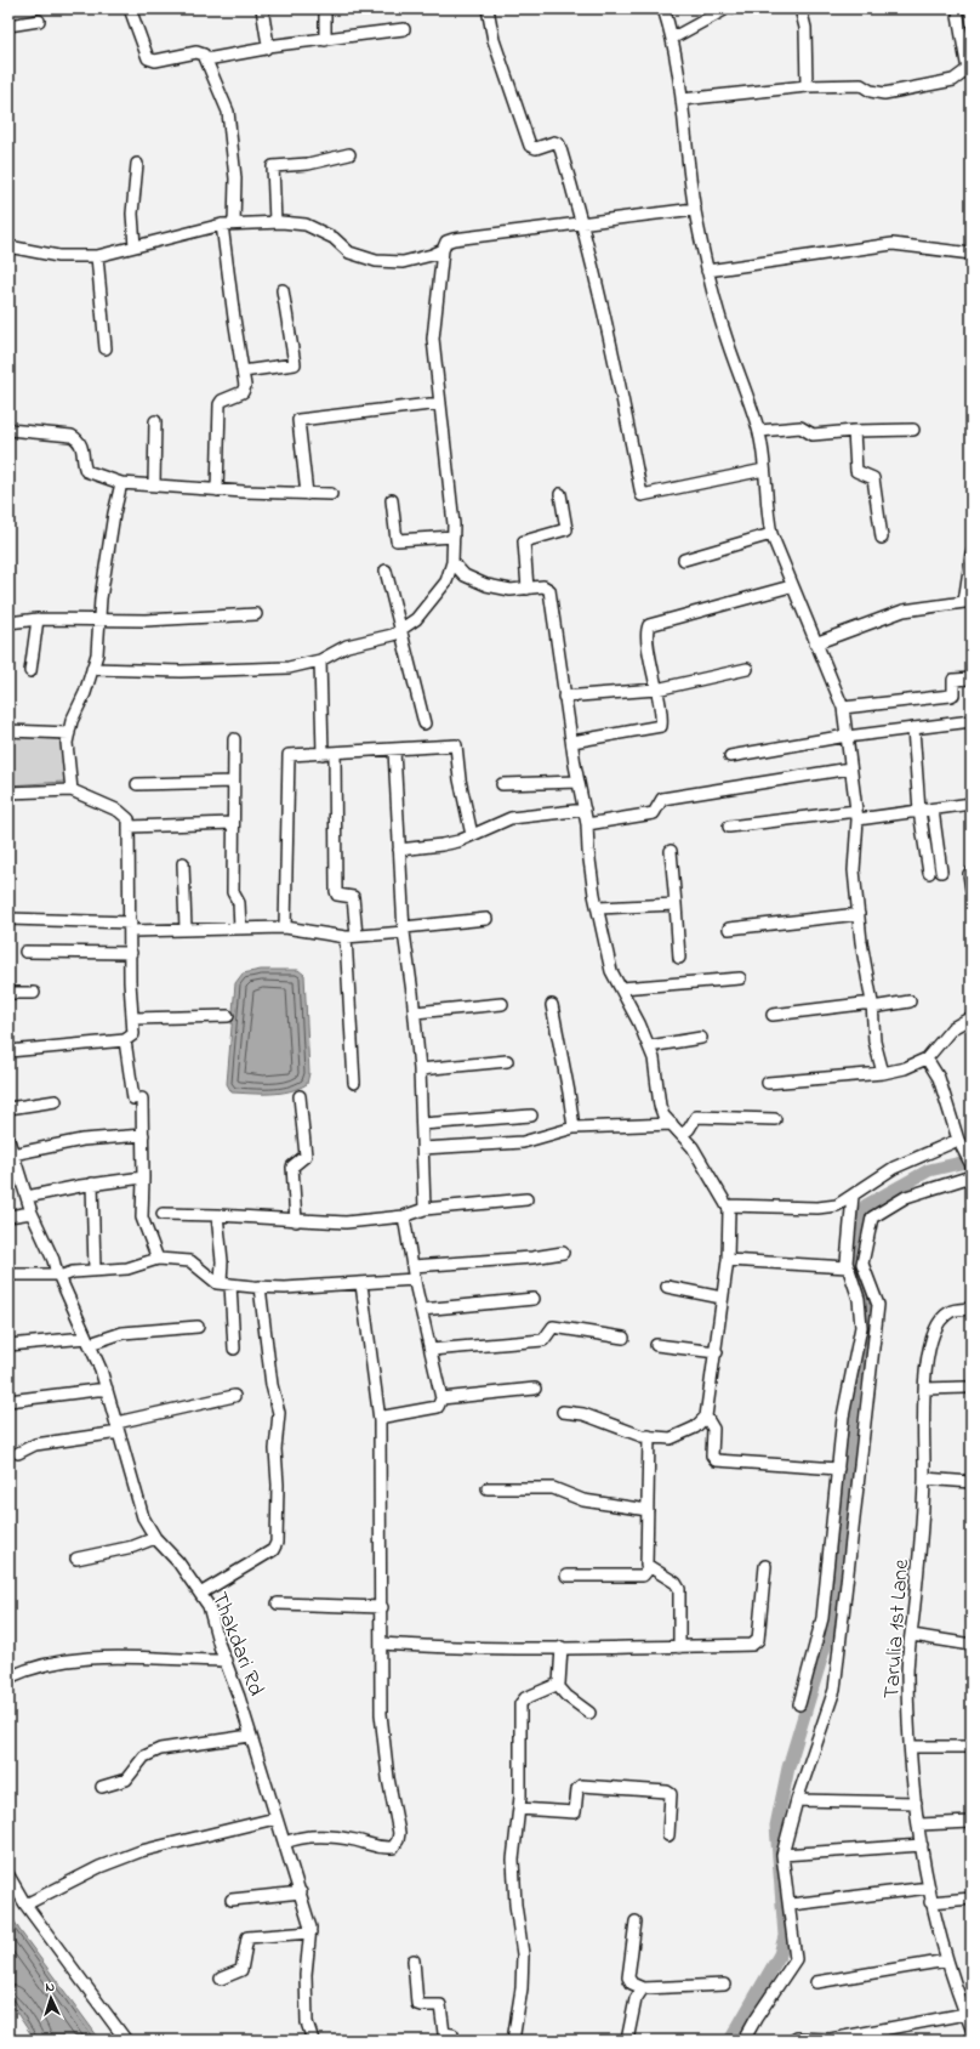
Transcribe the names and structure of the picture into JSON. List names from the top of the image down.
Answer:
{
  "streets": {
    "street": ["Tarulia 1st Lane", "Thakdari Rd"]
  },
  "north": "top"
}
